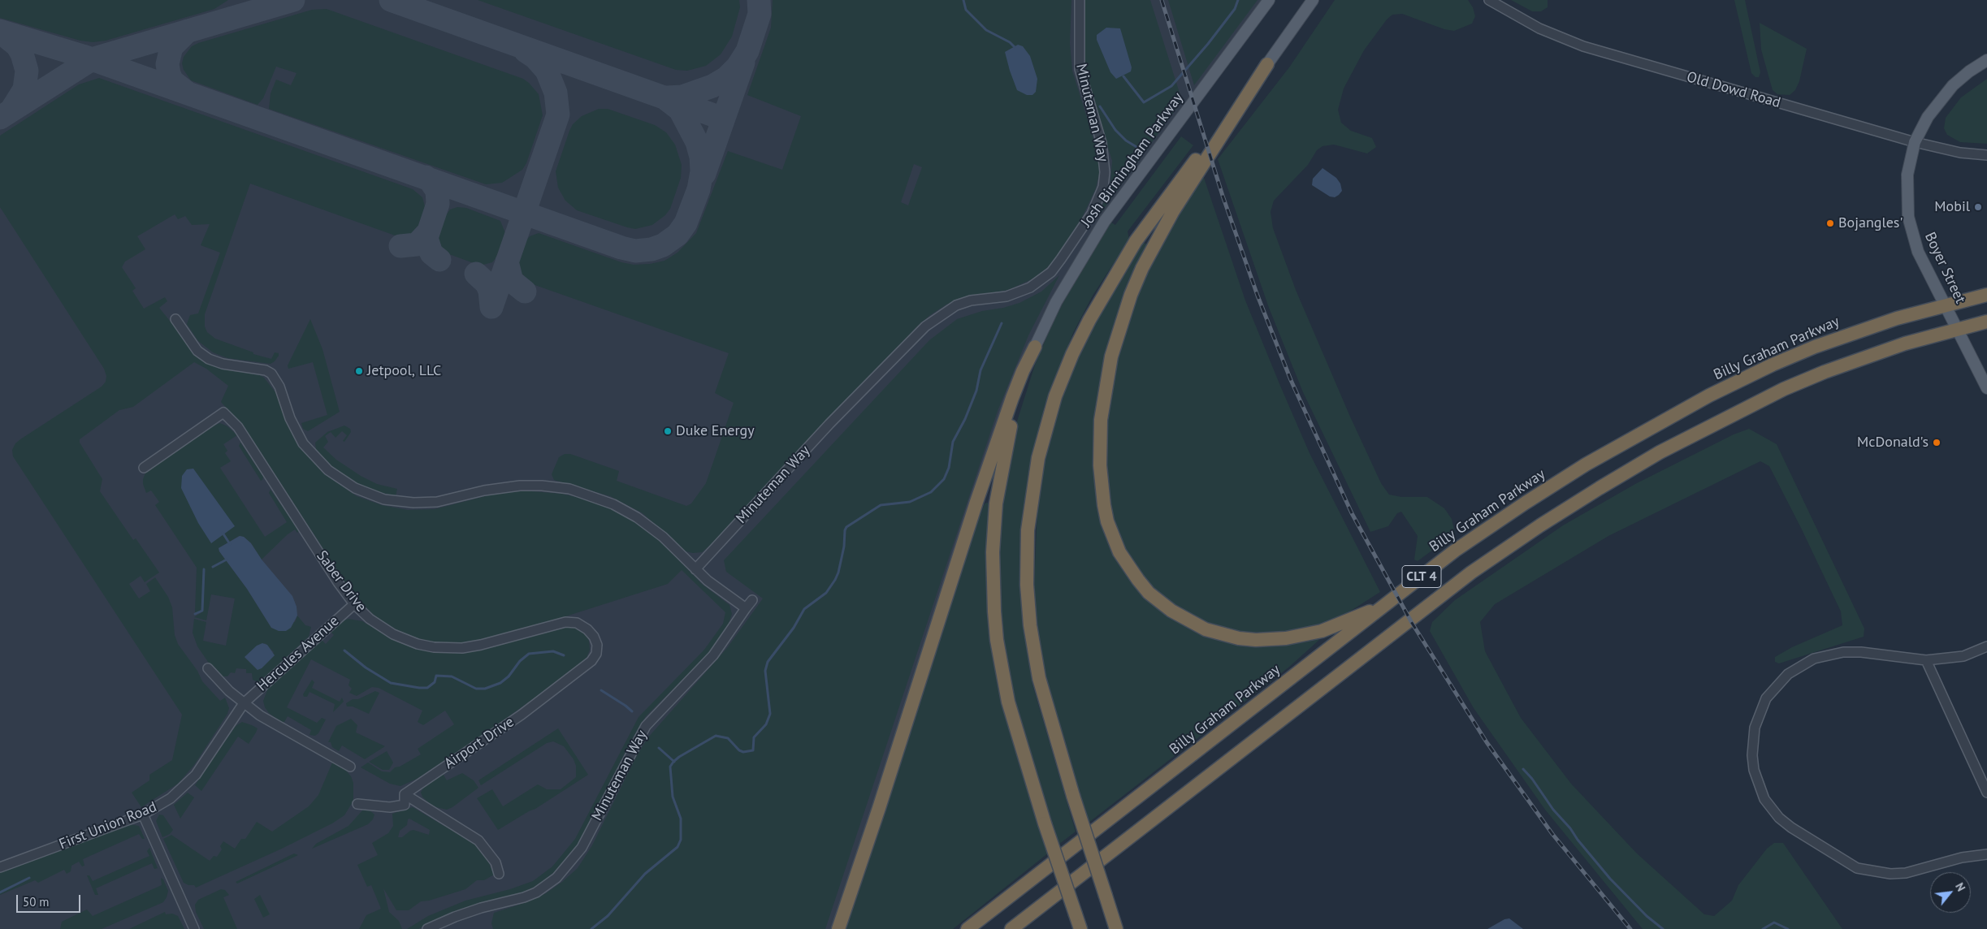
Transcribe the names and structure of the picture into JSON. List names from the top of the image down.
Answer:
{
  "streets": {
    "highway": ["Billy Graham Parkway", "CLT 4"],
    "main road": ["Josh Birmingham Parkway", "Boyer Street"],
    "street": [
      "Old Dowd Road",
      "Minuteman Way",
      "Saber Drive",
      "Hercules Avenue",
      "Airport Drive",
      "First Union Road"
    ]
  },
  "crossings": [
    ["Old Dowd Road", "Boyer Street"],
    ["Boyer Street", "Billy Graham Parkway"],
    ["Saber Drive", "Hercules Avenue"],
    ["Saber Drive", "Airport Drive"],
    ["Hercules Avenue", "First Union Road"]
  ],
  "places": [
    "Mobil",
    "Bojangles'",
    "Jetpool, LLC",
    "Duke Energy",
    "McDonald's"
  ],
  "scale_bar": "50 m",
  "north": "top right"
}
